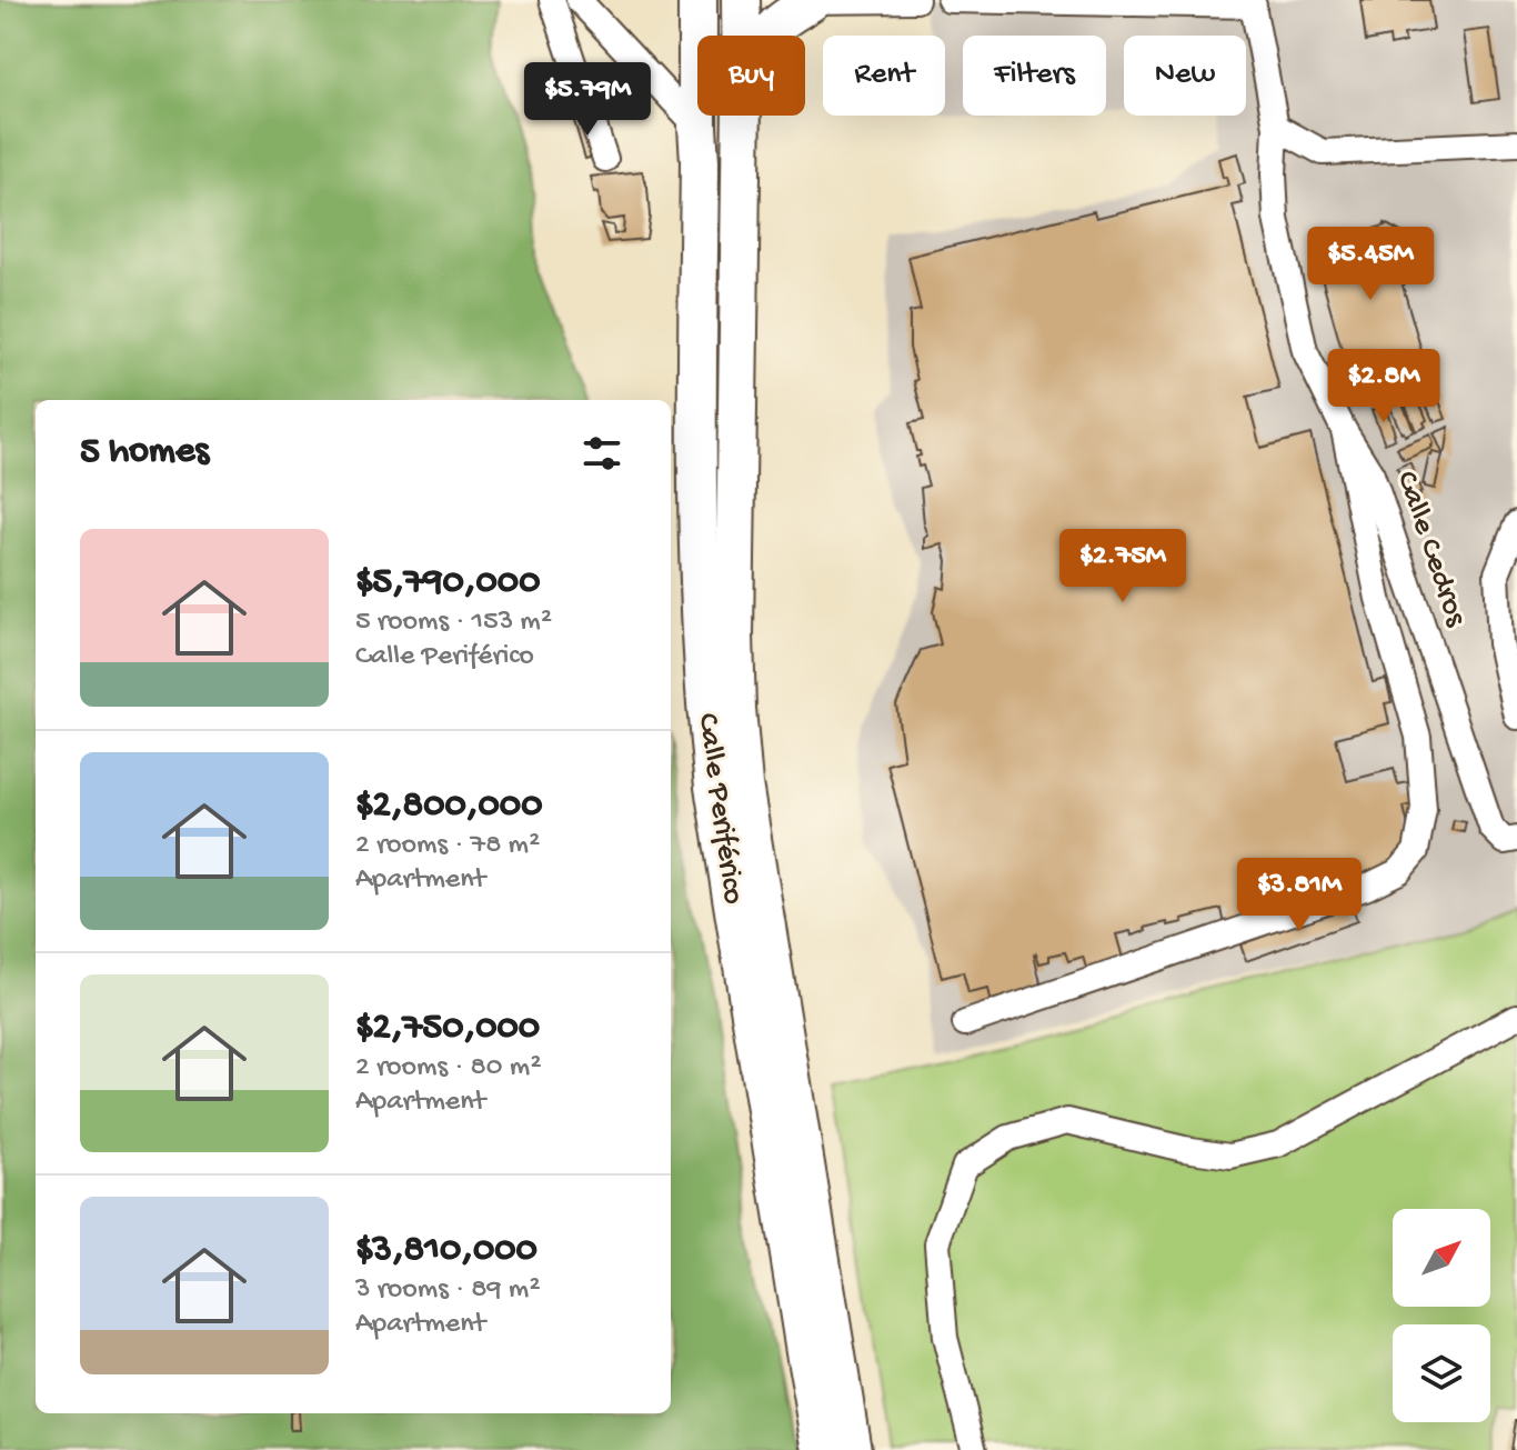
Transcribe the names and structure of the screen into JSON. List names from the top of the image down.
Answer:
{
  "streets": {
    "highway": ["Calle Periférico"],
    "street": ["Calle Cedros"]
  },
  "north": "top right",
  "page": {
    "chip": [
      "Buy",
      "Rent",
      "Filters",
      "New"
    ],
    "price": [
      "$5.79M",
      "$5.45M",
      "$2.8M",
      "$2.75M",
      "$3.81M"
    ],
    "heading": "5 homes",
    "list": [
      {
        "name": "$5,790,000",
        "note": "5 rooms · 153 m² · Calle Periférico"
      },
      {
        "name": "$2,800,000",
        "note": "2 rooms · 78 m² · Apartment"
      },
      {
        "name": "$2,750,000",
        "note": "2 rooms · 80 m² · Apartment"
      },
      {
        "name": "$3,810,000",
        "note": "3 rooms · 89 m² · Apartment"
      }
    ]
  }
}
